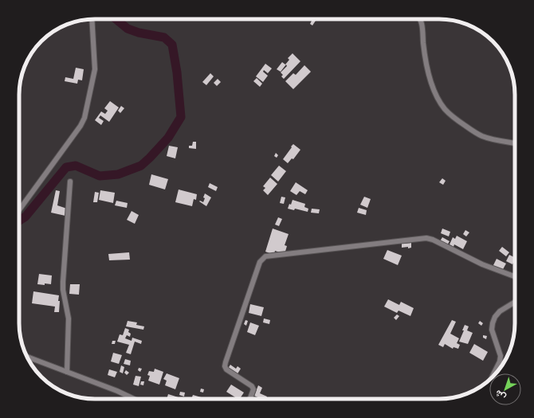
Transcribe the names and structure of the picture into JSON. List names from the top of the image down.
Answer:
{
  "north": "bottom left"
}
